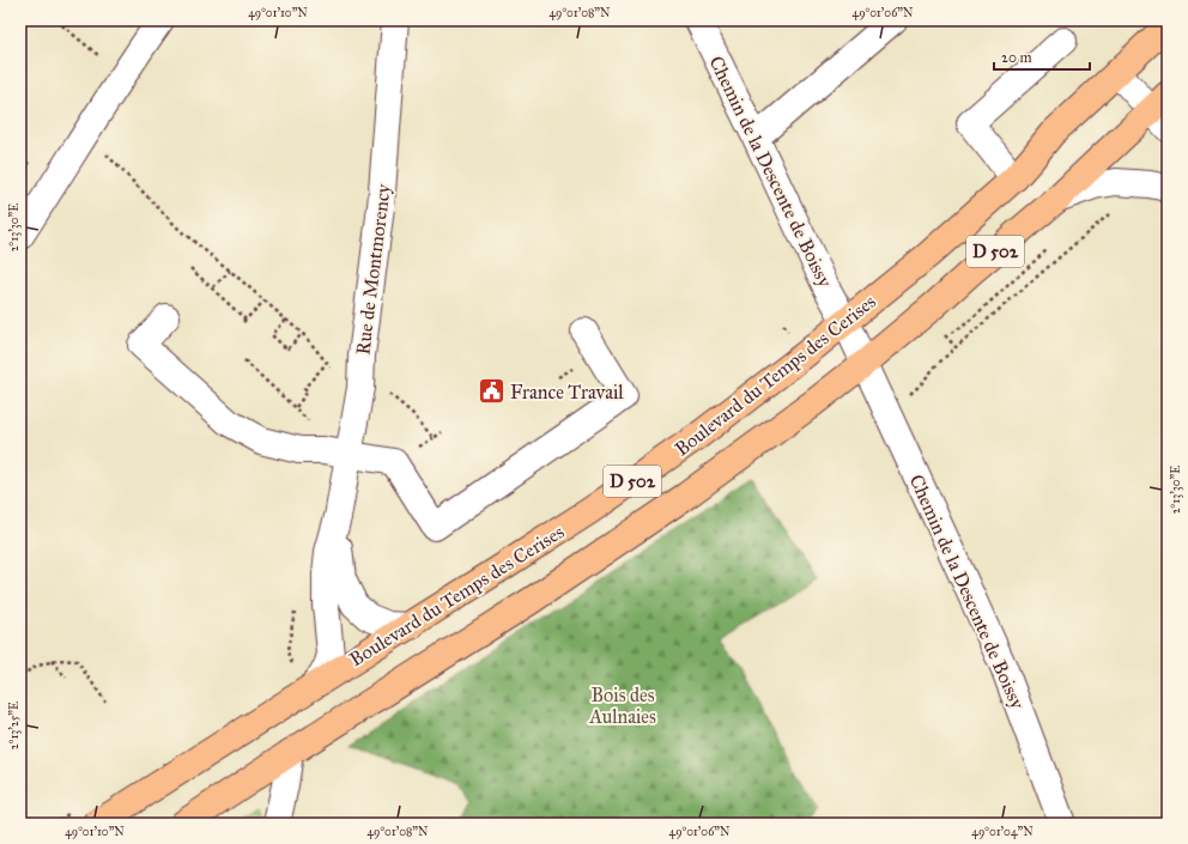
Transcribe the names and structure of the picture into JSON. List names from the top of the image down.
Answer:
{
  "streets": {
    "main road": ["D 502", "Boulevard du Temps des Cerises"],
    "street": ["Chemin de la Descente de Boissy", "Rue de Montmorency"]
  },
  "crossings": [
    ["Chemin de la Descente de Boissy", "D 502"],
    ["Chemin de la Descente de Boissy", "Boulevard du Temps des Cerises"],
    ["Rue de Montmorency", "Boulevard du Temps des Cerises"]
  ],
  "parks": ["Bois des Aulnaies"],
  "places": {
    "public building": ["France Travail"]
  },
  "scale_bar": "20 m",
  "coordinates": [
    "49°01'10\"N",
    "49°01'08\"N",
    "49°01'06\"N",
    "2°13'30\"E",
    "2°13'25\"E",
    "49°01'04\"N"
  ]
}
